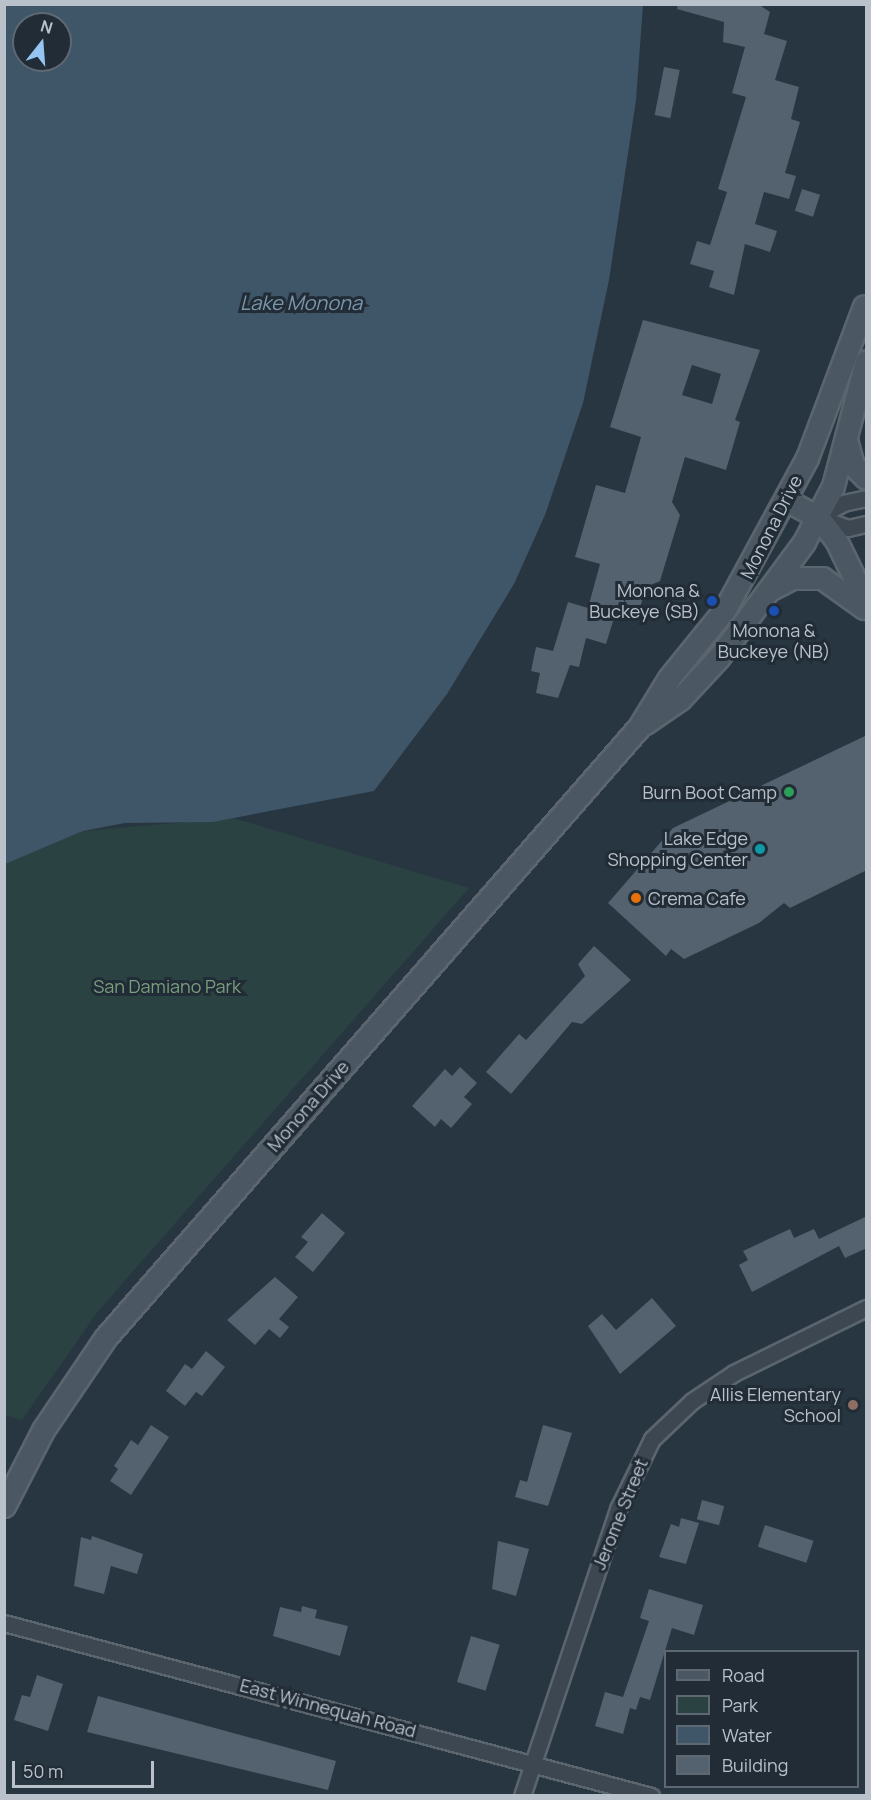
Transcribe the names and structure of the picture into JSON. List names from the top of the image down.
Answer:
{
  "streets": {
    "street": ["Monona Drive", "Jerome Street", "East Winnequah Road"]
  },
  "crossings": [
    ["Jerome Street", "East Winnequah Road"]
  ],
  "water": ["Lake Monona"],
  "parks": ["San Damiano Park"],
  "places": [
    "Monona & Buckeye (SB)",
    "Monona & Buckeye (NB)",
    "Burn Boot Camp",
    "Lake Edge Shopping Center",
    "Crema Cafe",
    "Allis Elementary School"
  ],
  "legend": [
    "Road",
    "Park",
    "Water",
    "Building"
  ],
  "scale_bar": "50 m",
  "north": "top"
}
